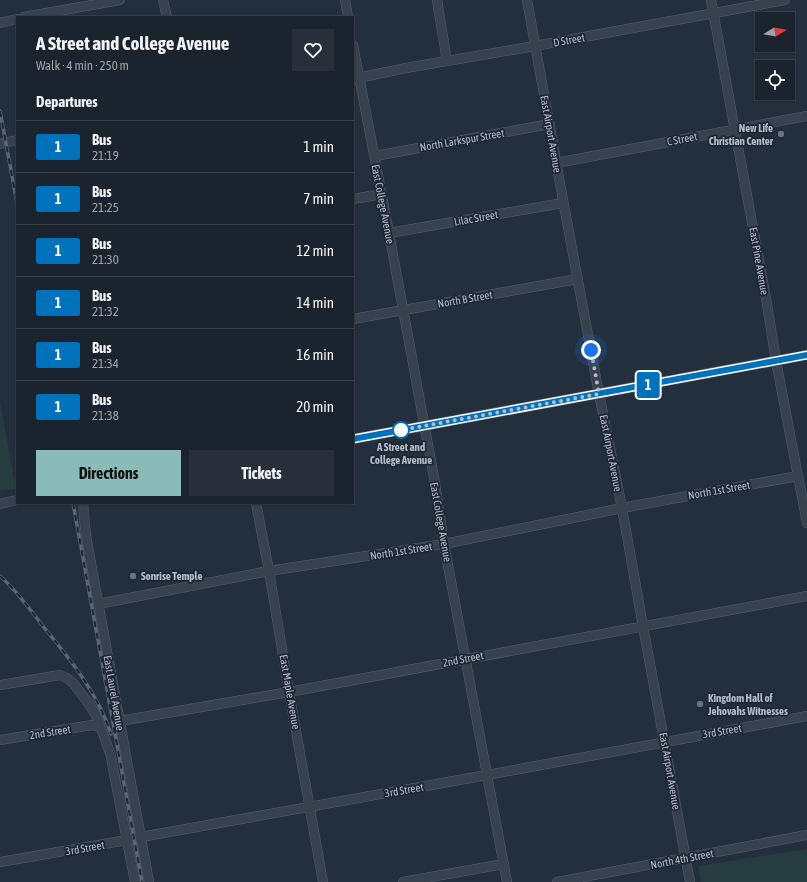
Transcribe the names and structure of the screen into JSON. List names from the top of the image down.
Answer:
{
  "streets": {
    "street": [
      "D Street",
      "East Airport Avenue",
      "C Street",
      "North Larkspur Street",
      "East College Avenue",
      "Lilac Street",
      "East Pine Avenue",
      "North B Street",
      "North 1st Street",
      "2nd Street",
      "East Maple Avenue",
      "East Laurel Avenue",
      "3rd Street",
      "North 4th Street"
    ]
  },
  "crossings": [
    ["D Street", "East Airport Avenue"],
    ["D Street", "East College Avenue"],
    ["D Street", "East Pine Avenue"],
    ["East Airport Avenue", "C Street"],
    ["East Airport Avenue", "North Larkspur Street"],
    ["East Airport Avenue", "Lilac Street"],
    ["East Airport Avenue", "North B Street"],
    ["East Airport Avenue", "North 1st Street"],
    ["East Airport Avenue", "2nd Street"],
    ["East Airport Avenue", "3rd Street"],
    ["East Airport Avenue", "North 4th Street"],
    ["C Street", "East Pine Avenue"],
    ["North Larkspur Street", "East College Avenue"],
    ["East College Avenue", "Lilac Street"],
    ["East College Avenue", "North B Street"],
    ["East College Avenue", "North 1st Street"],
    ["East College Avenue", "2nd Street"],
    ["East College Avenue", "3rd Street"],
    ["East Pine Avenue", "North 1st Street"],
    ["North 1st Street", "East Maple Avenue"],
    ["North 1st Street", "East Laurel Avenue"],
    ["2nd Street", "East Maple Avenue"],
    ["2nd Street", "East Laurel Avenue"],
    ["East Maple Avenue", "3rd Street"],
    ["East Laurel Avenue", "3rd Street"]
  ],
  "places": [
    "New Life Christian Center",
    "A Street and College Avenue",
    "Sonrise Temple",
    "Kingdom Hall of Jehovahs Witnesses"
  ],
  "lines": ["bus line 1"],
  "north": "right",
  "page": {
    "on_map": "1",
    "heading": [
      ["A Street and College Avenue", "Walk · 4 min · 250 m"],
      "Departures"
    ],
    "list": [
      {
        "mark": "1",
        "name": "Bus",
        "note": "21:19",
        "value": "1 min"
      },
      {
        "mark": "1",
        "name": "Bus",
        "note": "21:25",
        "value": "7 min"
      },
      {
        "mark": "1",
        "name": "Bus",
        "note": "21:30",
        "value": "12 min"
      },
      {
        "mark": "1",
        "name": "Bus",
        "note": "21:32",
        "value": "14 min"
      },
      {
        "mark": "1",
        "name": "Bus",
        "note": "21:34",
        "value": "16 min"
      },
      {
        "mark": "1",
        "name": "Bus",
        "note": "21:38",
        "value": "20 min"
      }
    ],
    "buttons": ["Directions", "Tickets"]
  }
}
